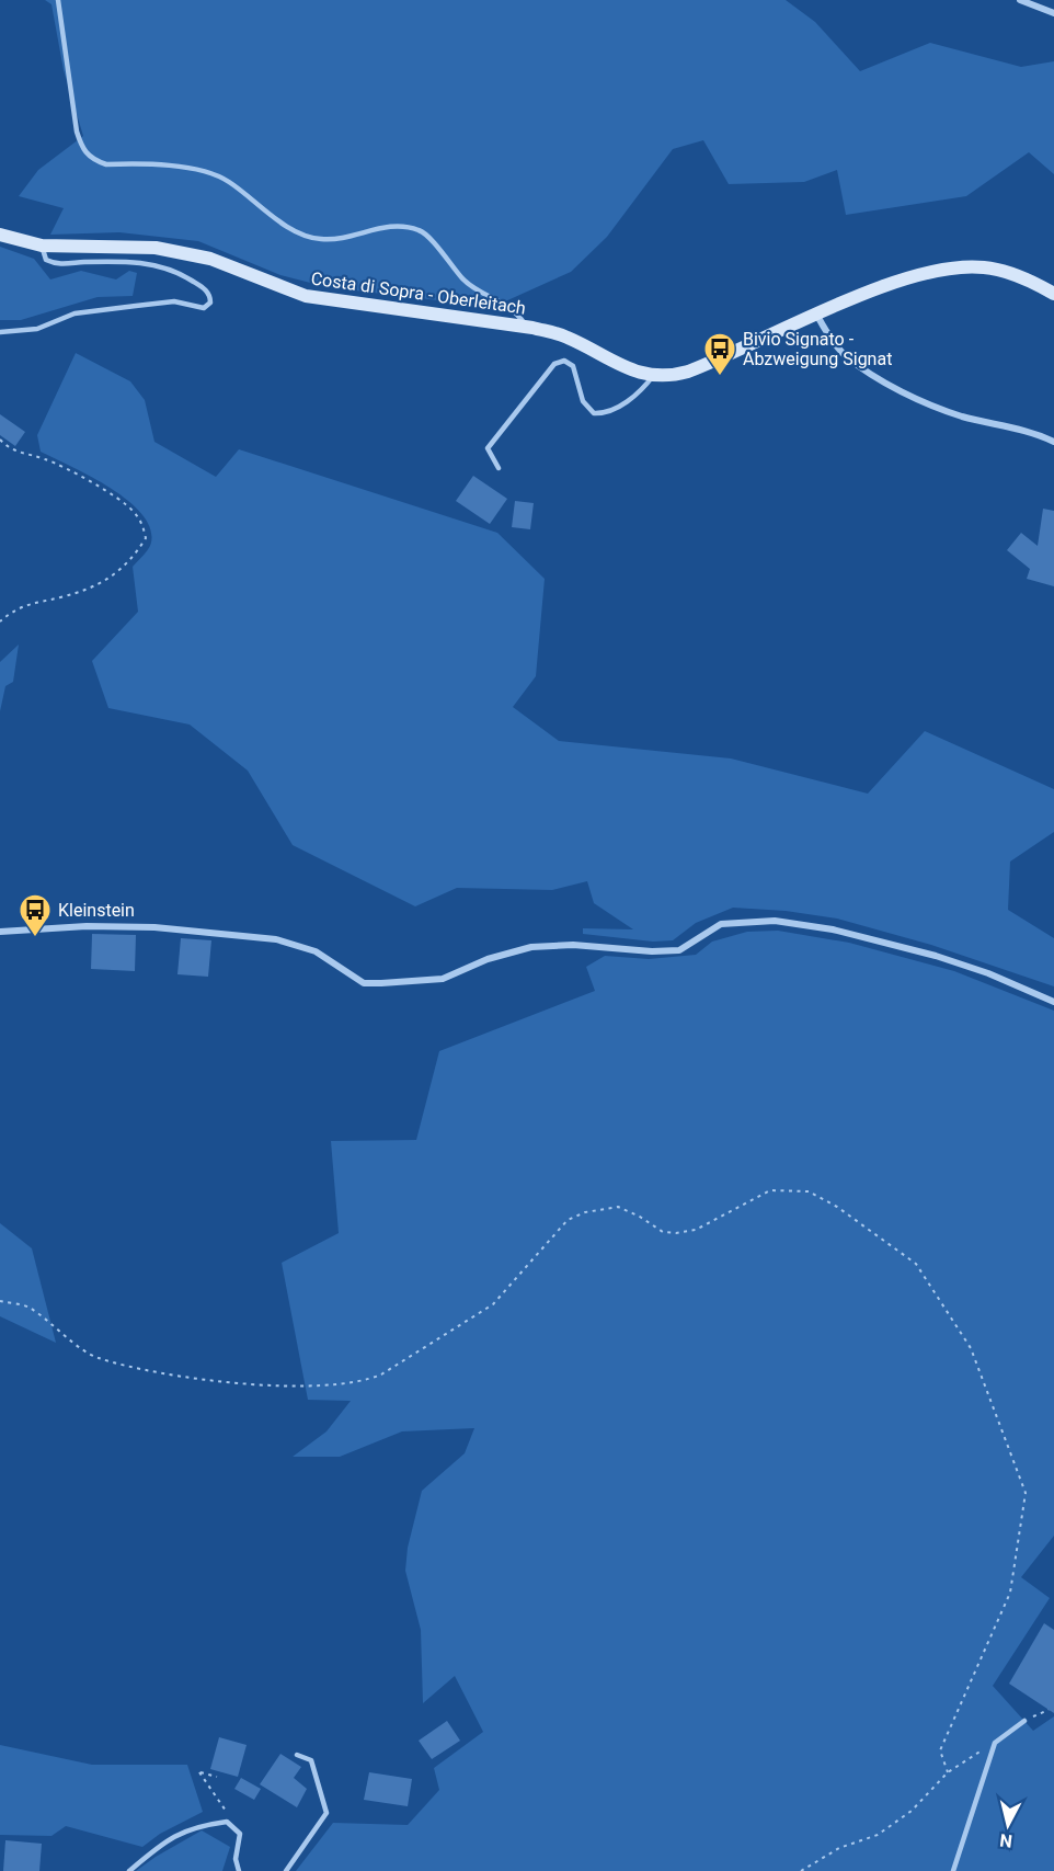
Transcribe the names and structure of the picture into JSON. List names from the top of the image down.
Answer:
{
  "streets": {
    "main road": ["Costa di Sopra - Oberleitach"]
  },
  "places": {
    "bus stop": ["Bivio Signato - Abzweigung Signat", "Kleinstein"]
  },
  "north": "bottom"
}
